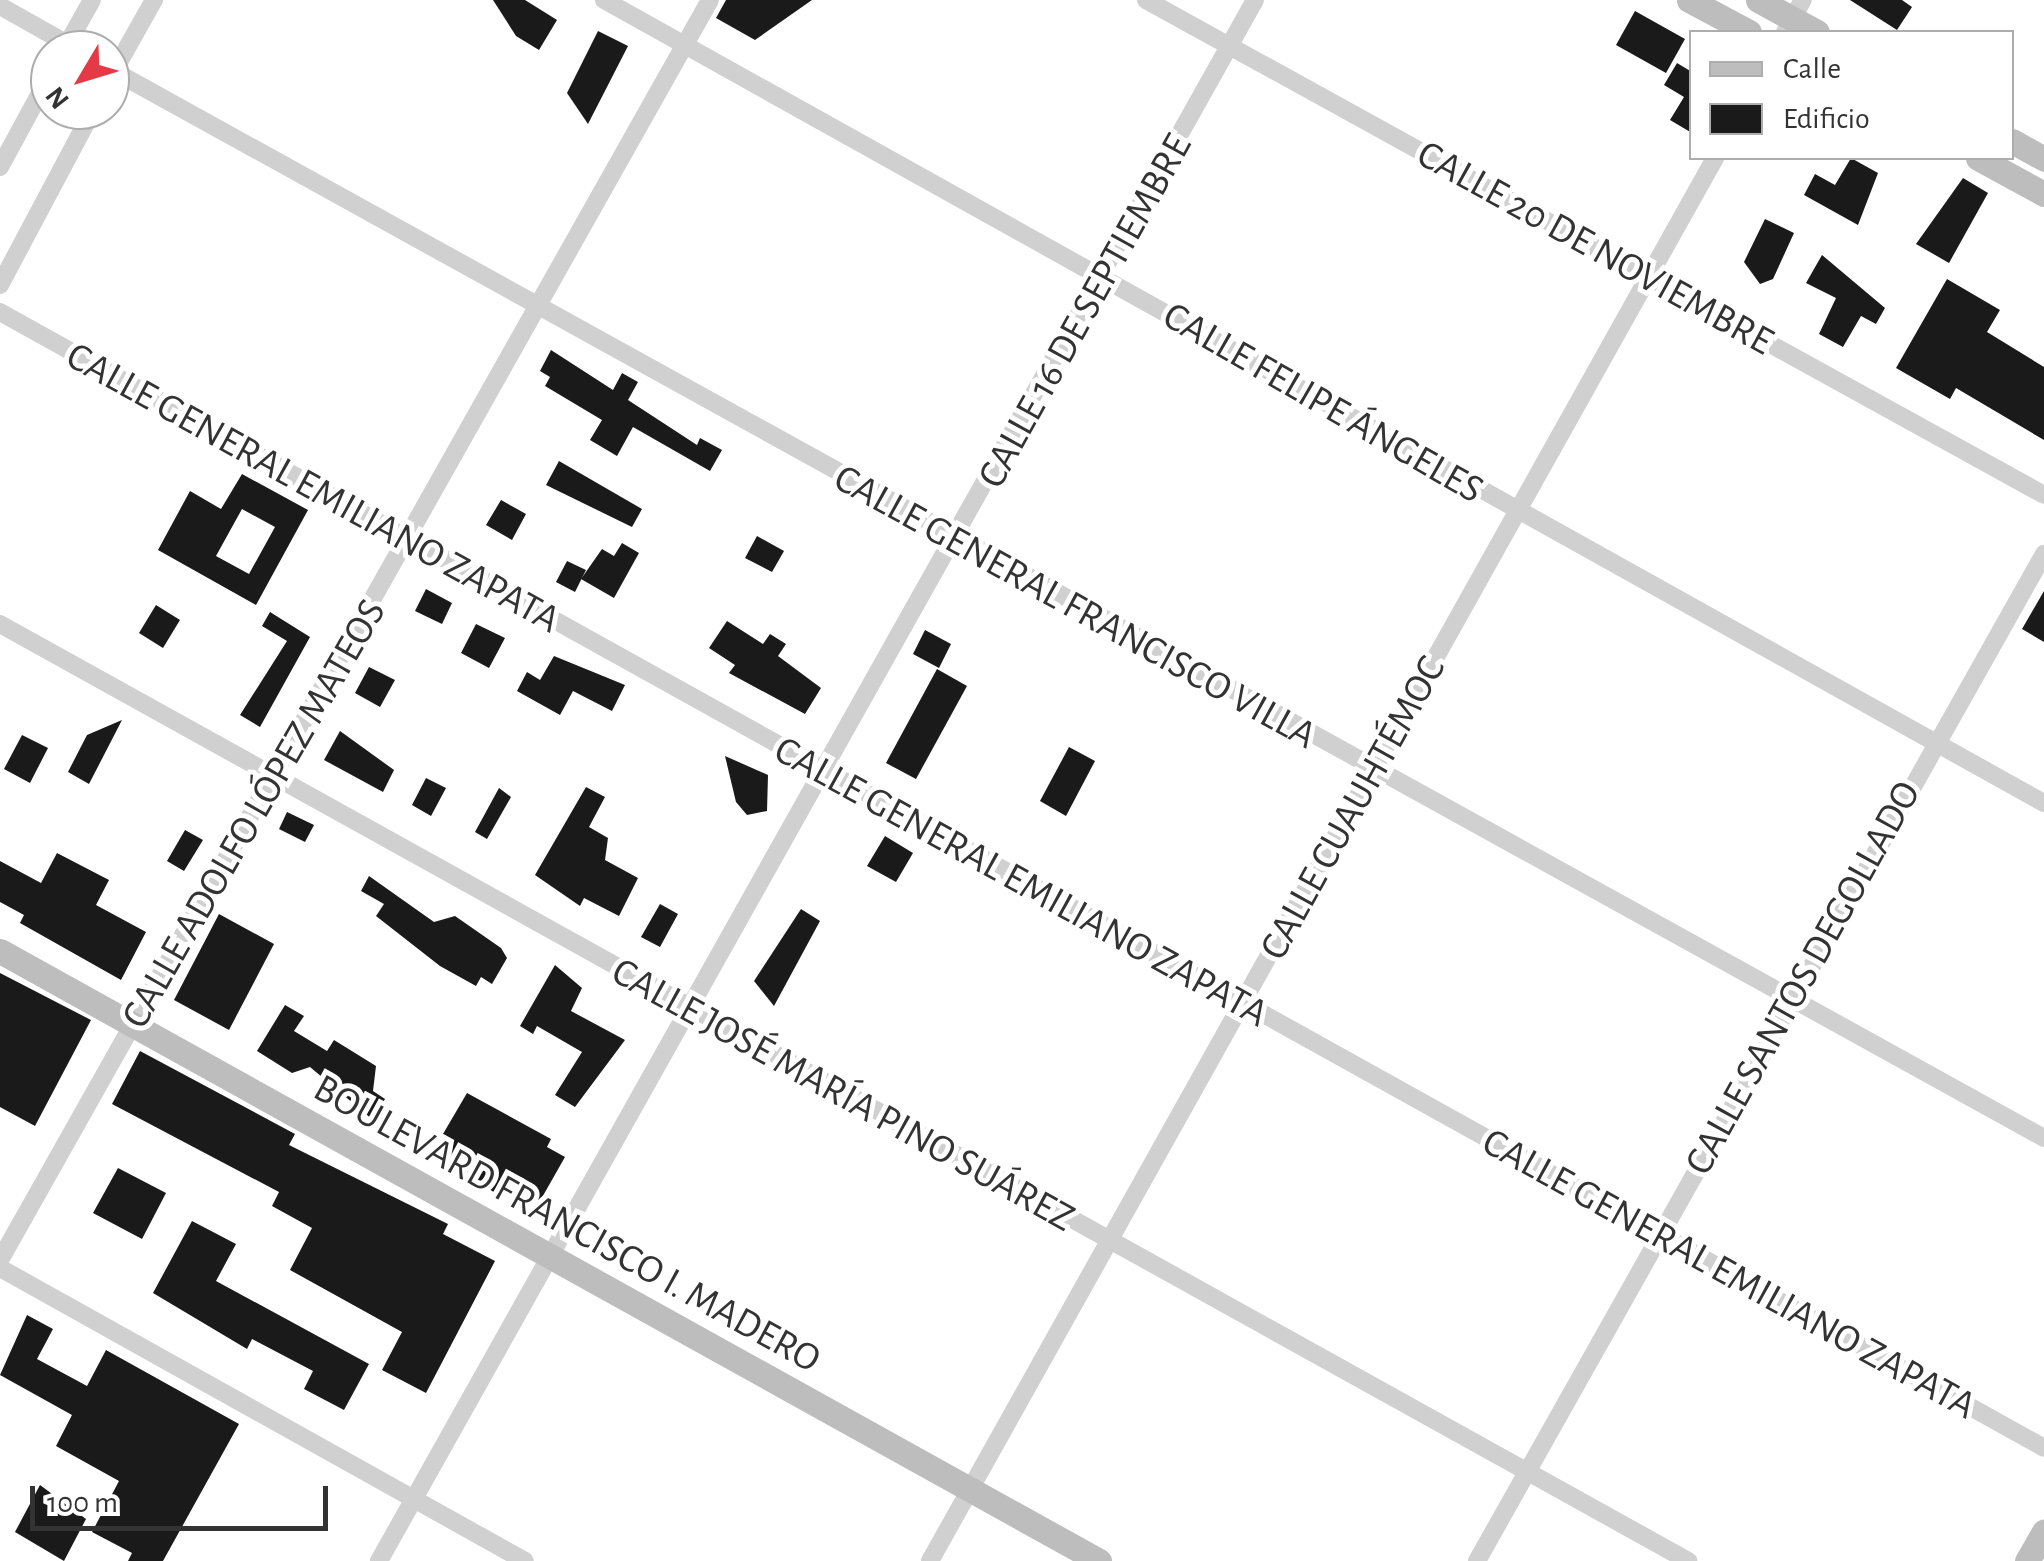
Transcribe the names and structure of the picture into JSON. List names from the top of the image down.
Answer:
{
  "streets": {
    "street": [
      "CALLE 20 DE NOVIEMBRE",
      "CALLE 16 DE SEPTIEMBRE",
      "CALLE FELIPE ÁNGELES",
      "CALLE GENERAL EMILIANO ZAPATA",
      "CALLE GENERAL FRANCISCO VILLA",
      "CALLE CUAUHTÉMOC",
      "CALLE ADOLFO LÓPEZ MATEOS",
      "CALLE SANTOS DEGOLLADO",
      "CALLE JOSÉ MARÍA PINO SUÁREZ",
      "BOULEVARD FRANCISCO I. MADERO"
    ]
  },
  "crossings": [
    ["CALLE 20 DE NOVIEMBRE", "CALLE 16 DE SEPTIEMBRE"],
    ["CALLE 20 DE NOVIEMBRE", "CALLE CUAUHTÉMOC"],
    ["CALLE 16 DE SEPTIEMBRE", "CALLE FELIPE ÁNGELES"],
    ["CALLE 16 DE SEPTIEMBRE", "CALLE GENERAL EMILIANO ZAPATA"],
    ["CALLE 16 DE SEPTIEMBRE", "CALLE GENERAL FRANCISCO VILLA"],
    ["CALLE 16 DE SEPTIEMBRE", "CALLE JOSÉ MARÍA PINO SUÁREZ"],
    ["CALLE 16 DE SEPTIEMBRE", "BOULEVARD FRANCISCO I. MADERO"],
    ["CALLE FELIPE ÁNGELES", "CALLE CUAUHTÉMOC"],
    ["CALLE FELIPE ÁNGELES", "CALLE ADOLFO LÓPEZ MATEOS"],
    ["CALLE FELIPE ÁNGELES", "CALLE SANTOS DEGOLLADO"],
    ["CALLE GENERAL EMILIANO ZAPATA", "CALLE CUAUHTÉMOC"],
    ["CALLE GENERAL EMILIANO ZAPATA", "CALLE ADOLFO LÓPEZ MATEOS"],
    ["CALLE GENERAL EMILIANO ZAPATA", "CALLE SANTOS DEGOLLADO"],
    ["CALLE GENERAL FRANCISCO VILLA", "CALLE CUAUHTÉMOC"],
    ["CALLE GENERAL FRANCISCO VILLA", "CALLE ADOLFO LÓPEZ MATEOS"],
    ["CALLE GENERAL FRANCISCO VILLA", "CALLE SANTOS DEGOLLADO"],
    ["CALLE CUAUHTÉMOC", "CALLE JOSÉ MARÍA PINO SUÁREZ"],
    ["CALLE CUAUHTÉMOC", "BOULEVARD FRANCISCO I. MADERO"],
    ["CALLE ADOLFO LÓPEZ MATEOS", "CALLE JOSÉ MARÍA PINO SUÁREZ"],
    ["CALLE ADOLFO LÓPEZ MATEOS", "BOULEVARD FRANCISCO I. MADERO"],
    ["CALLE SANTOS DEGOLLADO", "CALLE JOSÉ MARÍA PINO SUÁREZ"]
  ],
  "legend": ["Calle", "Edificio"],
  "scale_bar": "100 m",
  "north": "bottom left"
}
